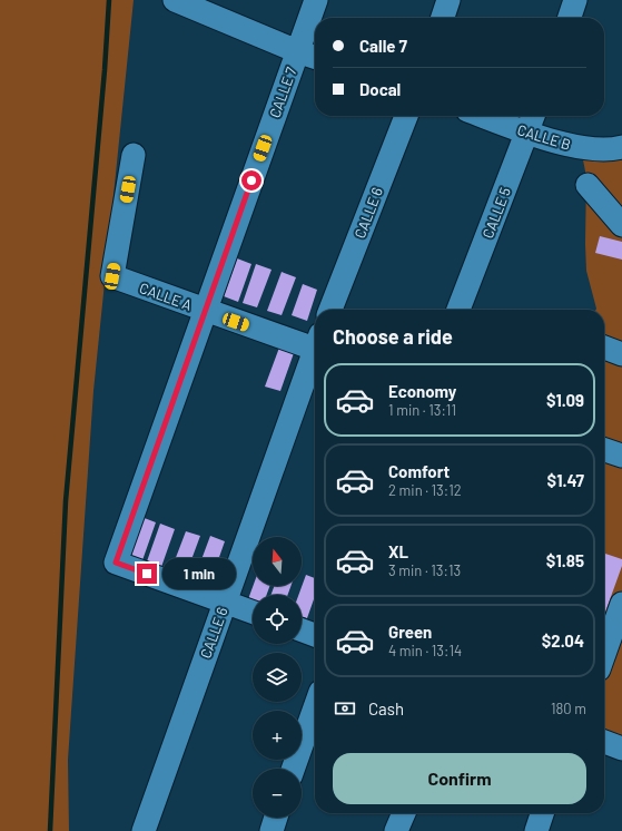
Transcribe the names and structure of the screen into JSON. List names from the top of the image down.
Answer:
{
  "streets": {
    "street": [
      "CALLE 7",
      "CALLE B",
      "CALLE 6",
      "CALLE 5",
      "CALLE A"
    ]
  },
  "crossings": [
    ["CALLE 7", "CALLE 6"],
    ["CALLE 7", "CALLE A"],
    ["CALLE B", "CALLE 5"]
  ],
  "north": "top",
  "page": {
    "banner": ["Calle 7", "Docal"],
    "heading": "Choose a ride",
    "list": [
      {
        "name": "Economy",
        "note": "1 min · 13:11",
        "value": "$1.09"
      },
      {
        "name": "Comfort",
        "note": "2 min · 13:12",
        "value": "$1.47"
      },
      {
        "name": "XL",
        "note": "3 min · 13:13",
        "value": "$1.85"
      },
      {
        "name": "Green",
        "note": "4 min · 13:14",
        "value": "$2.04"
      }
    ],
    "map_buttons": ["+", "−"],
    "bubble": "1 min",
    "pay": ["Cash", "180 m"],
    "buttons": "Confirm"
  }
}
